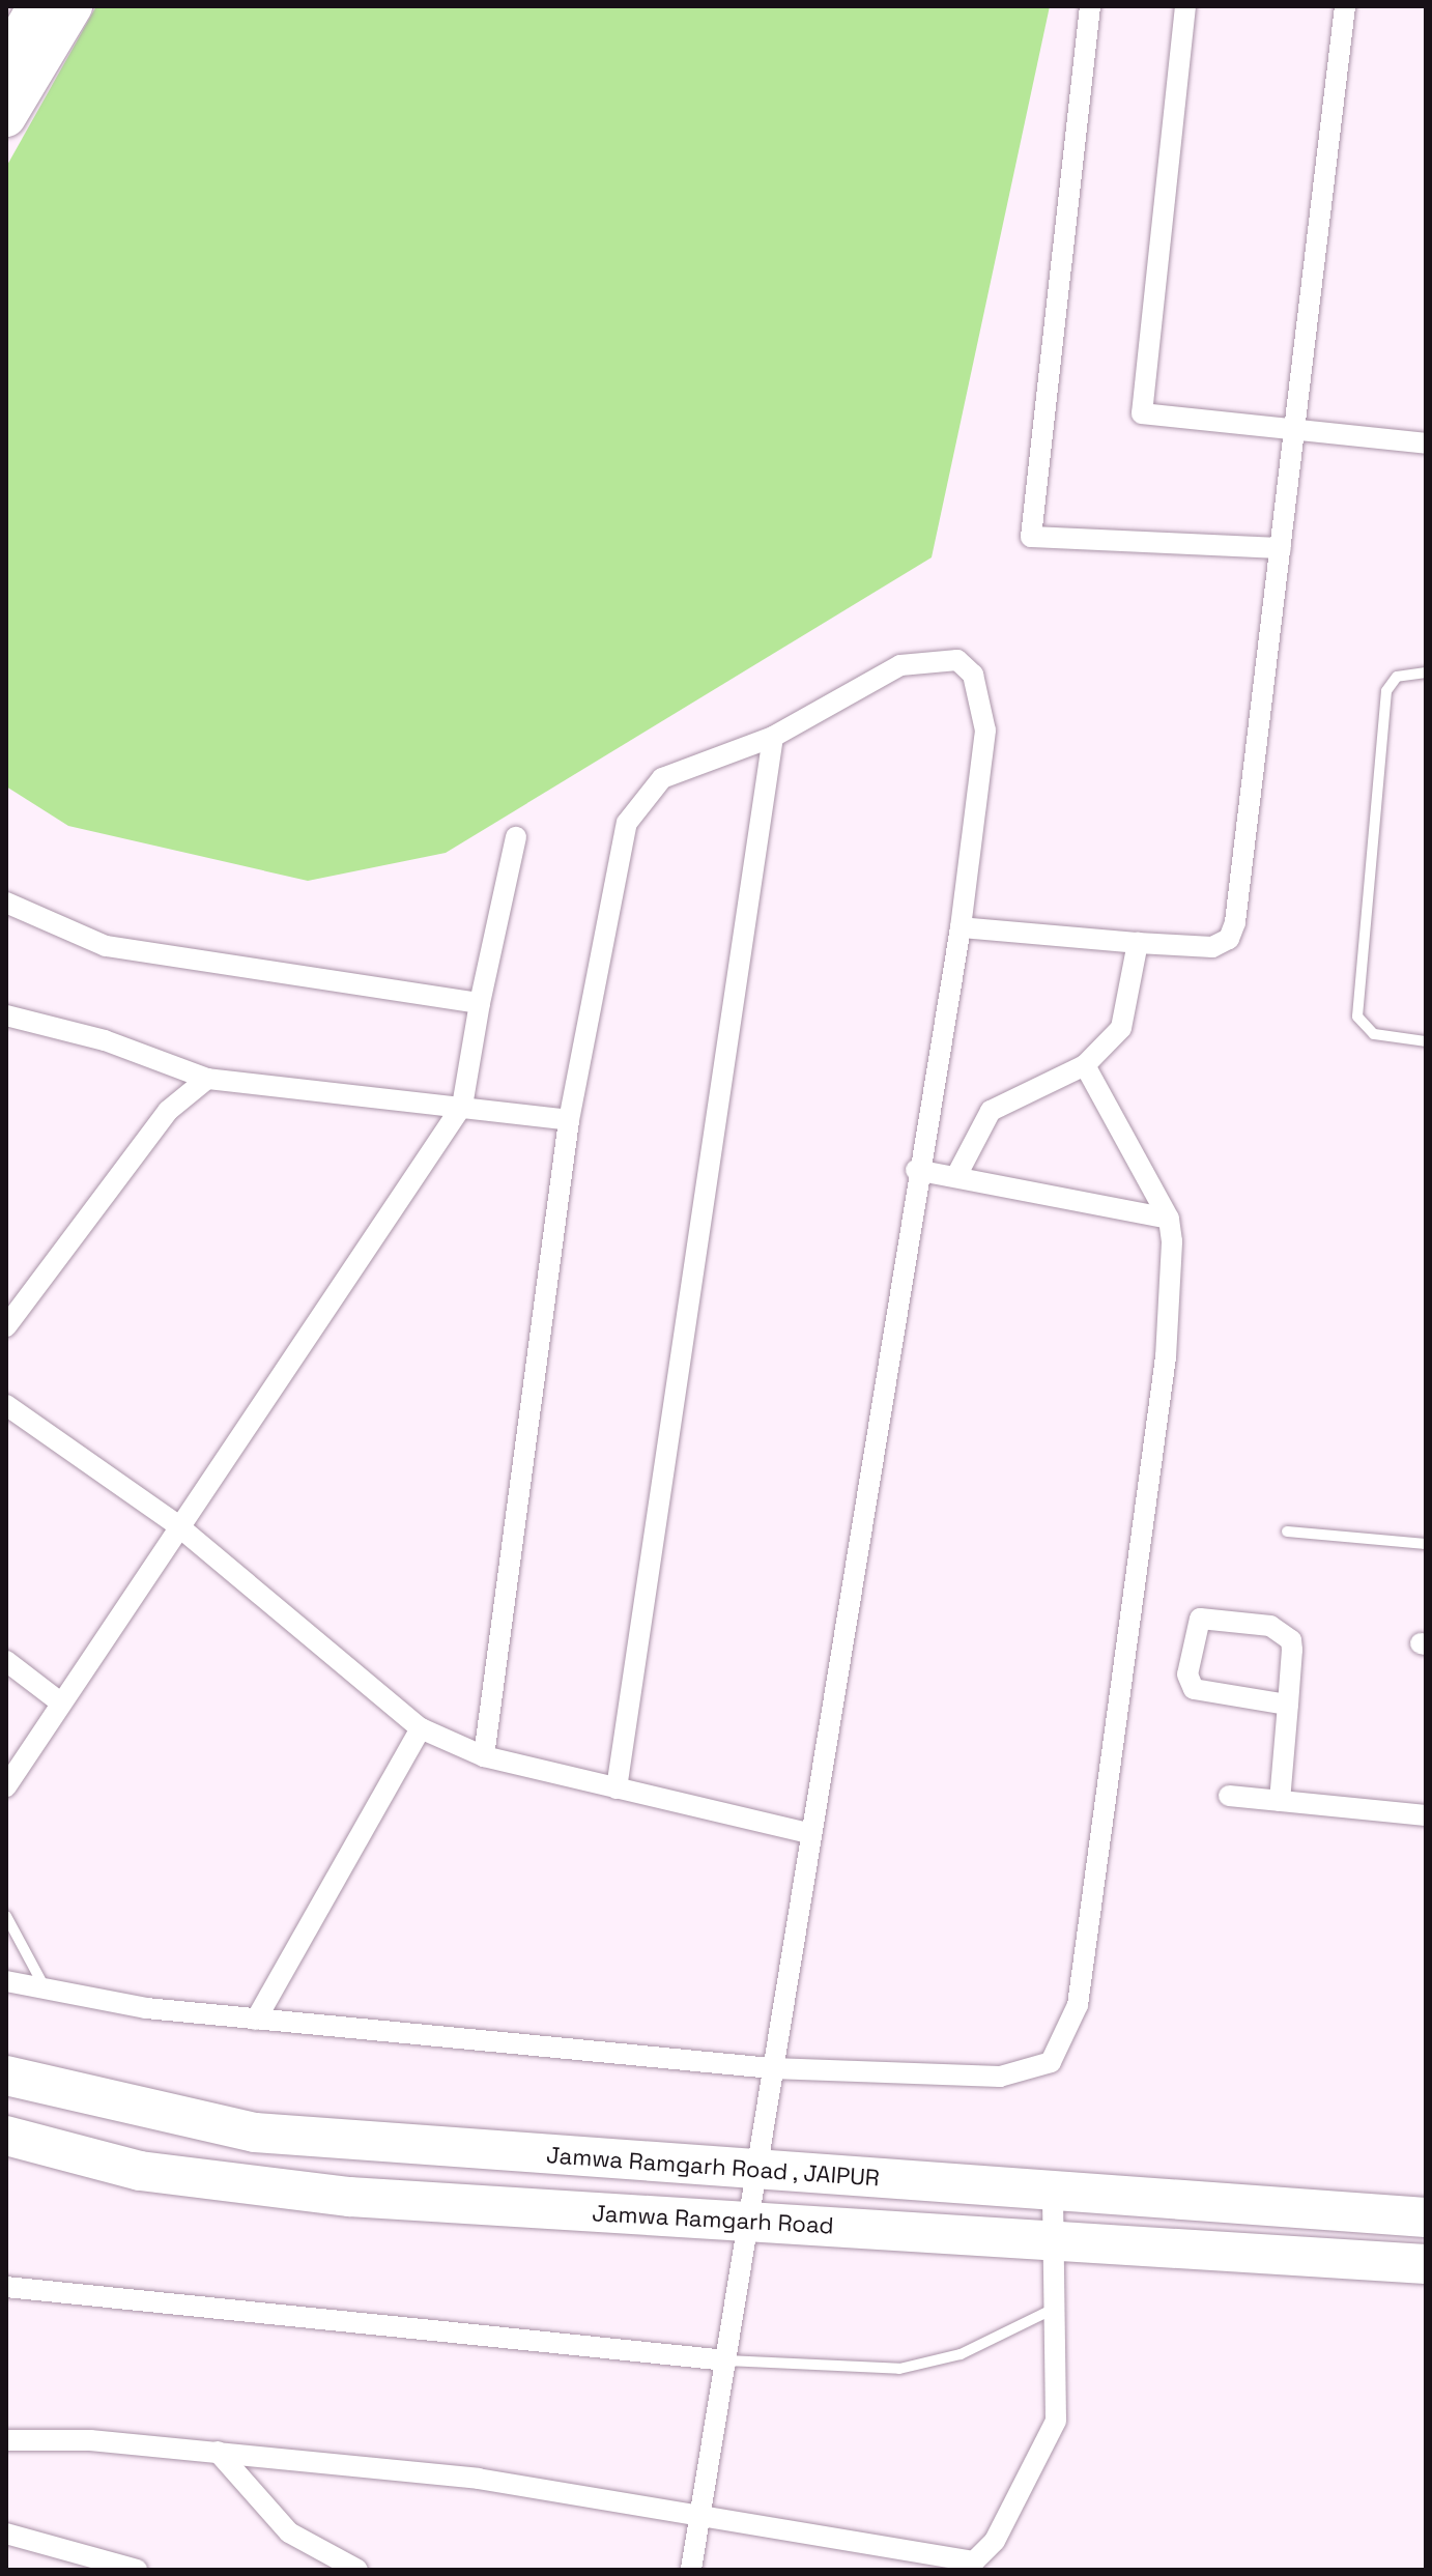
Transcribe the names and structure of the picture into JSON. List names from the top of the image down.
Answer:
{
  "streets": {
    "highway": ["Jamwa Ramgarh Road , JAIPUR", "Jamwa Ramgarh Road"]
  }
}
